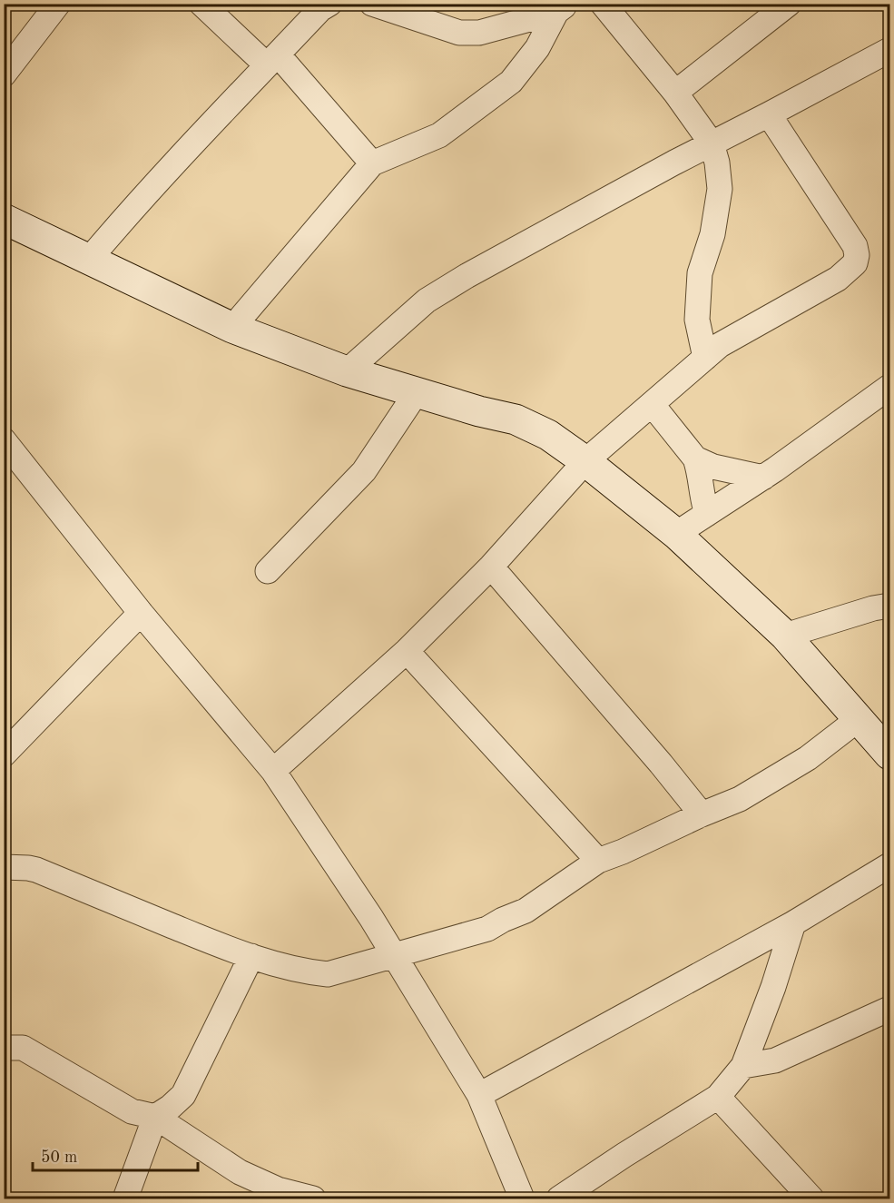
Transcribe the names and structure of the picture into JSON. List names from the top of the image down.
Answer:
{
  "scale_bar": "50 m"
}
